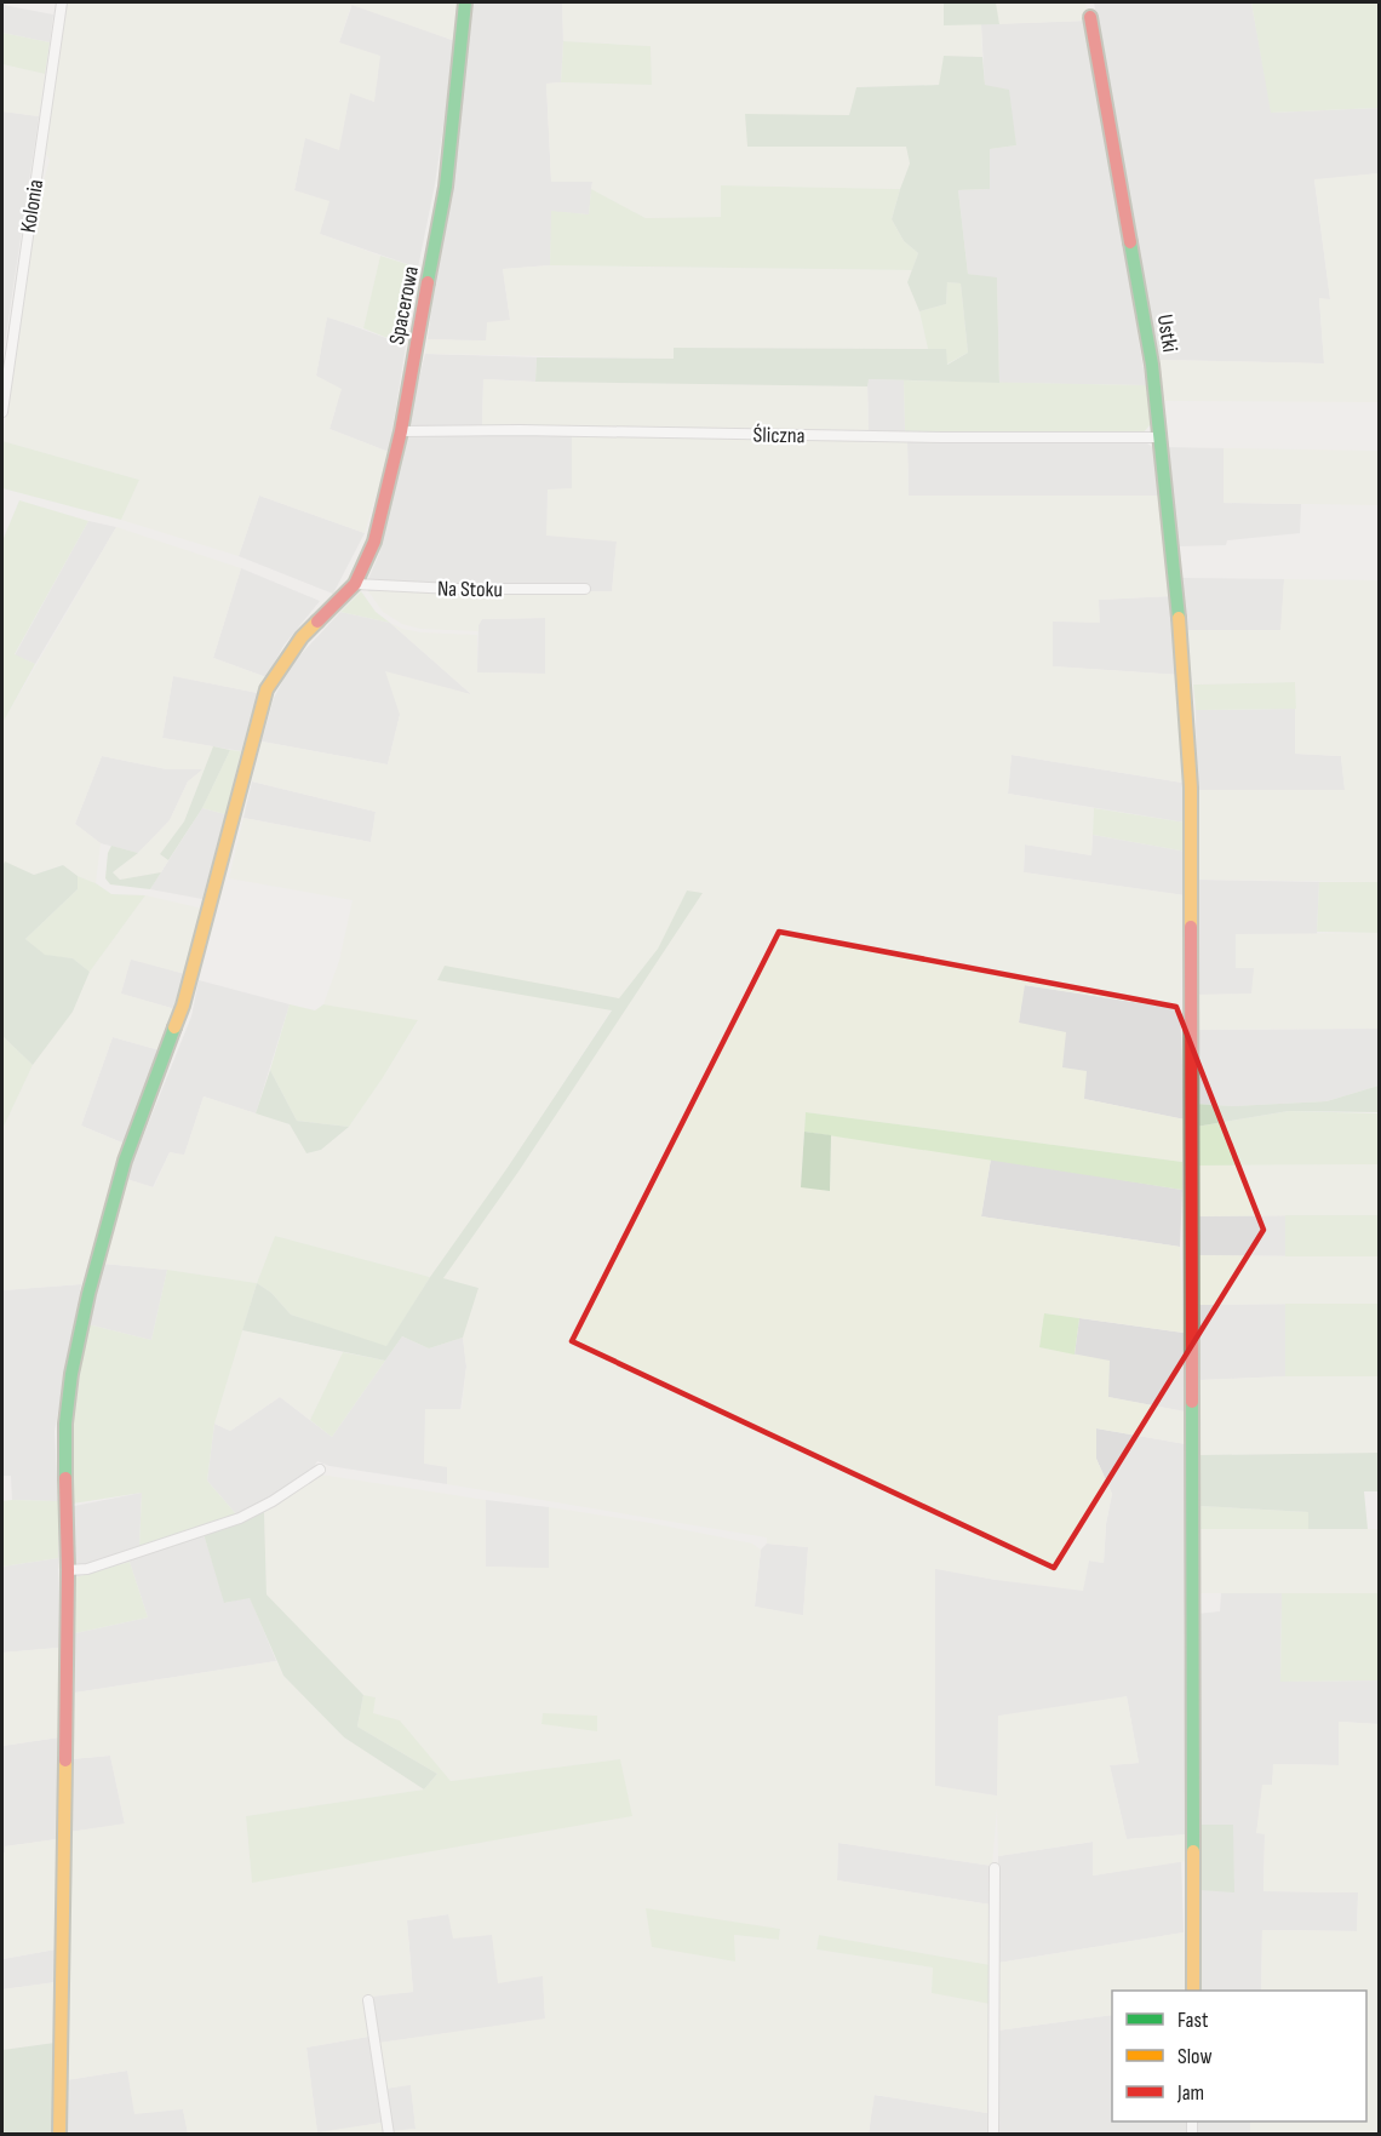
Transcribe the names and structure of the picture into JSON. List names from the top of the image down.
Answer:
{
  "streets": {
    "street": [
      "Kolonia",
      "Spacerowa",
      "Ustki",
      "Śliczna",
      "Na Stoku"
    ]
  },
  "crossings": [
    ["Spacerowa", "Śliczna"],
    ["Spacerowa", "Na Stoku"],
    ["Ustki", "Śliczna"]
  ],
  "legend": ["Fast", "Slow", "Jam"]
}
